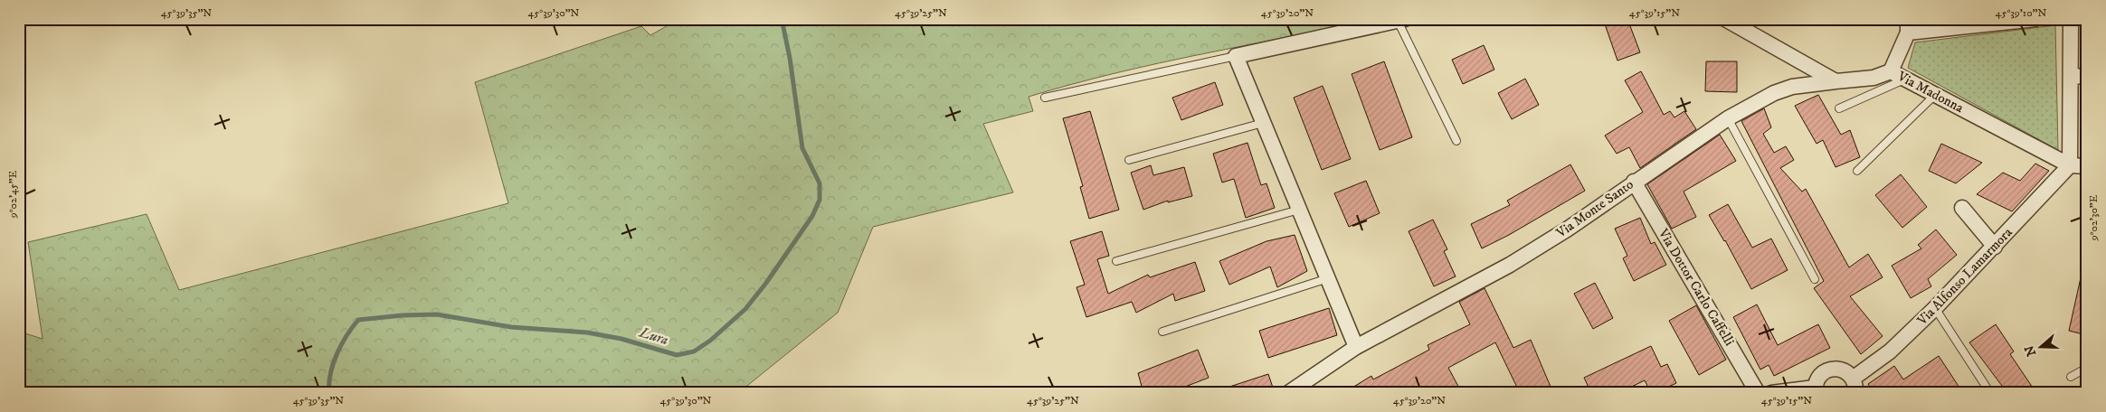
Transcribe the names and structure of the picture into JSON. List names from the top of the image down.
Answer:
{
  "streets": {
    "street": [
      "Via Madonna",
      "Via Monte Santo",
      "Via Alfonso Lamarmora",
      "Via Dottor Carlo Caffelli"
    ]
  },
  "crossings": [
    ["Via Madonna", "Via Monte Santo"],
    ["Via Madonna", "Via Alfonso Lamarmora"],
    ["Via Monte Santo", "Via Dottor Carlo Caffelli"]
  ],
  "water": ["Lura"],
  "north": "left",
  "coordinates": [
    "45°39'35\"N",
    "45°39'30\"N",
    "45°39'25\"N",
    "45°39'20\"N",
    "45°39'15\"N",
    "45°39'10\"N",
    "9°02'45\"E",
    "9°02'30\"E"
  ]
}
